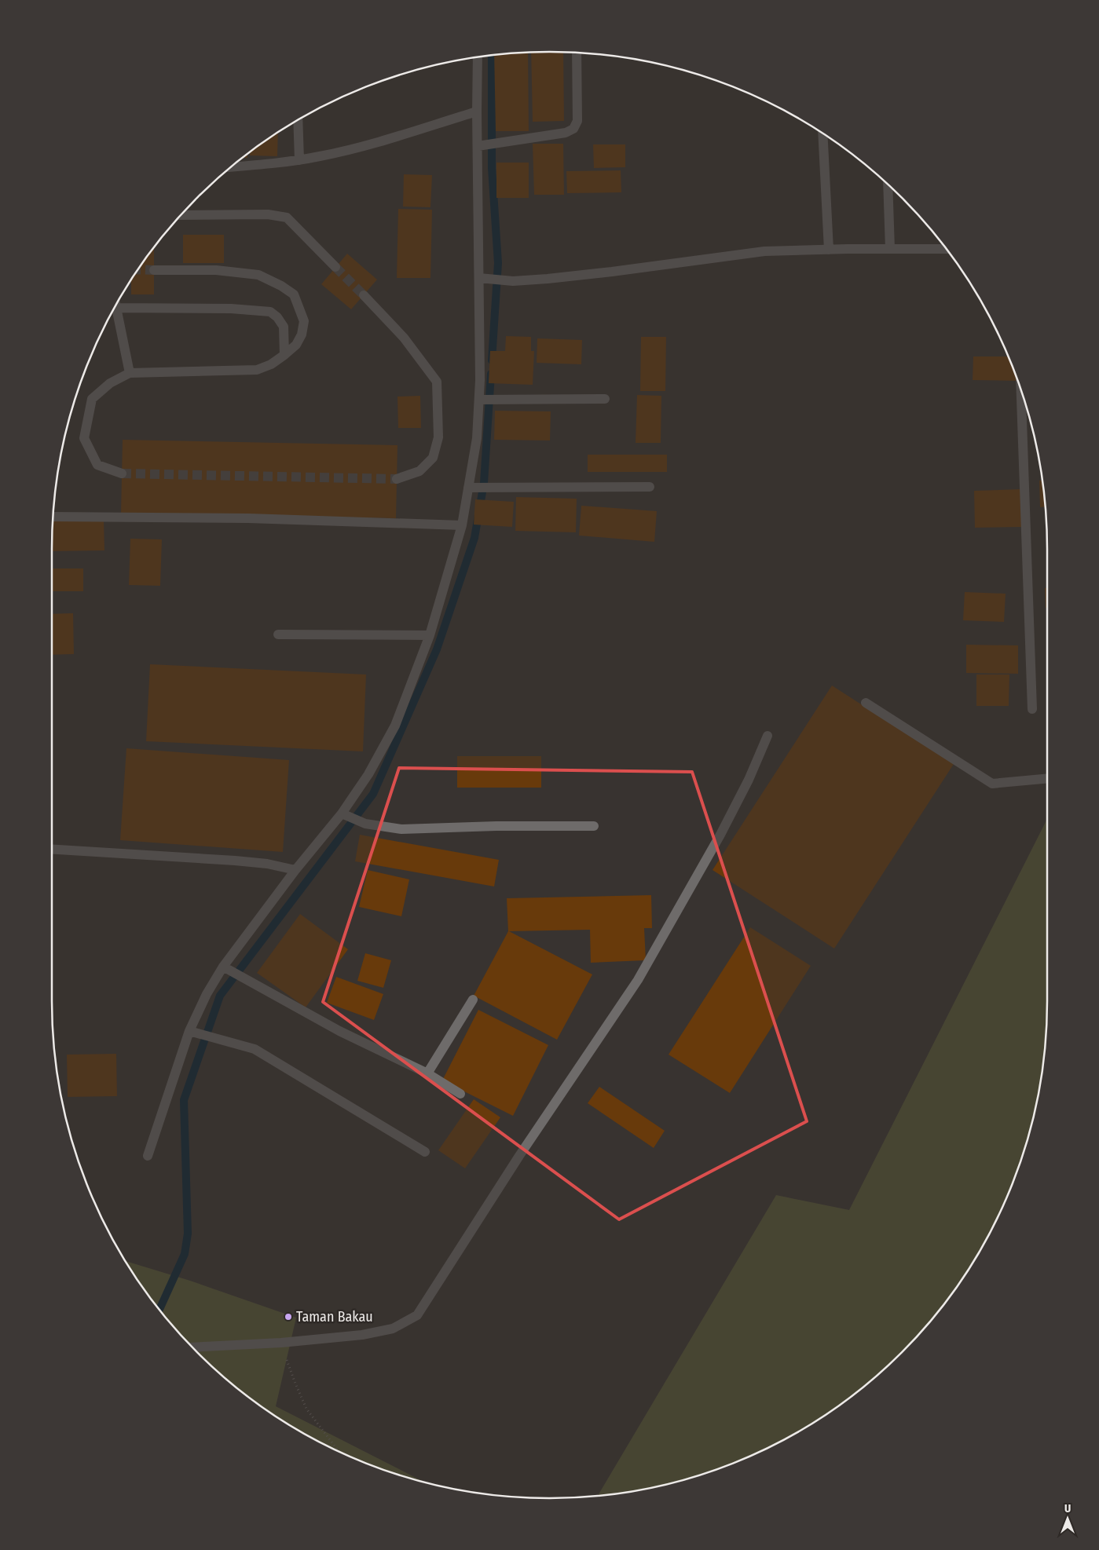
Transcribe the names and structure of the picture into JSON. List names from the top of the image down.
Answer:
{
  "places": ["Taman Bakau"],
  "north": "top"
}
